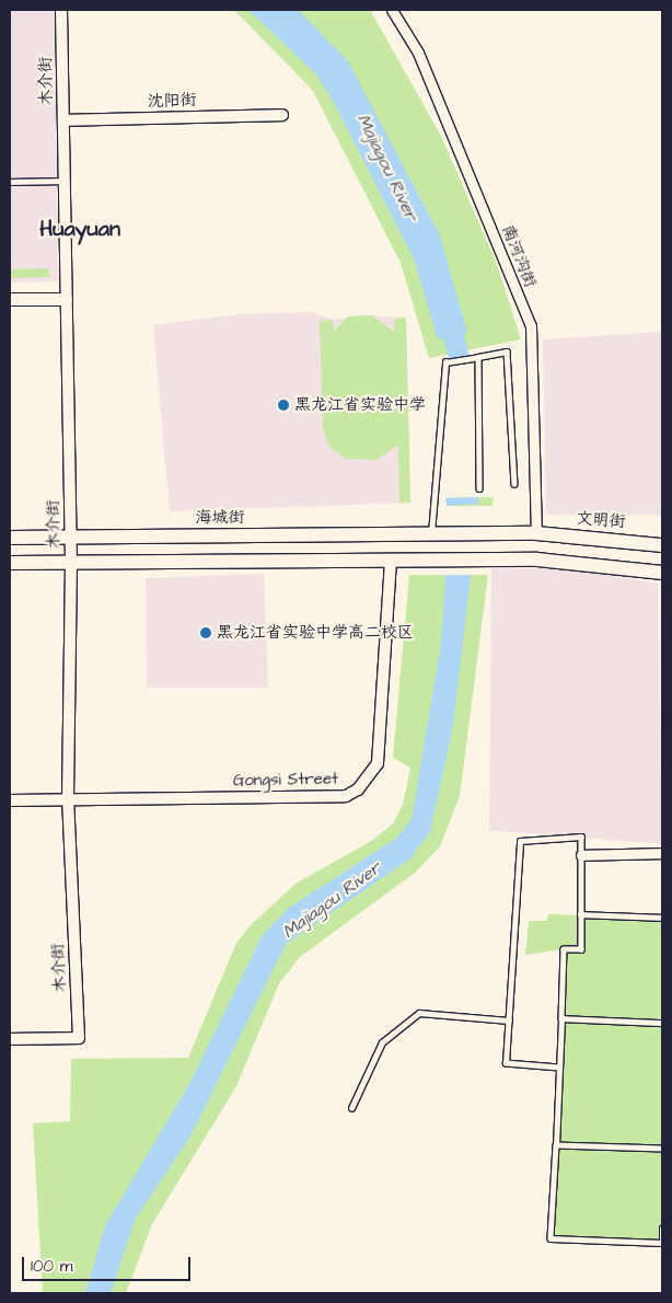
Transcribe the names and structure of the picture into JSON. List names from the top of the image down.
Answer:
{
  "streets": {
    "main road": ["海城街", "文明街"],
    "street": [
      "木介街",
      "沈阳街",
      "南河沟街",
      "Gongsi Street"
    ]
  },
  "crossings": [
    ["木介街", "沈阳街"],
    ["木介街", "海城街"],
    ["木介街", "Gongsi Street"],
    ["南河沟街", "文明街"],
    ["海城街", "文明街"]
  ],
  "districts": ["Huayuan"],
  "water": ["Majiagou River"],
  "places": ["黑龙江省实验中学", "黑龙江省实验中学高二校区"],
  "scale_bar": "100 m"
}
